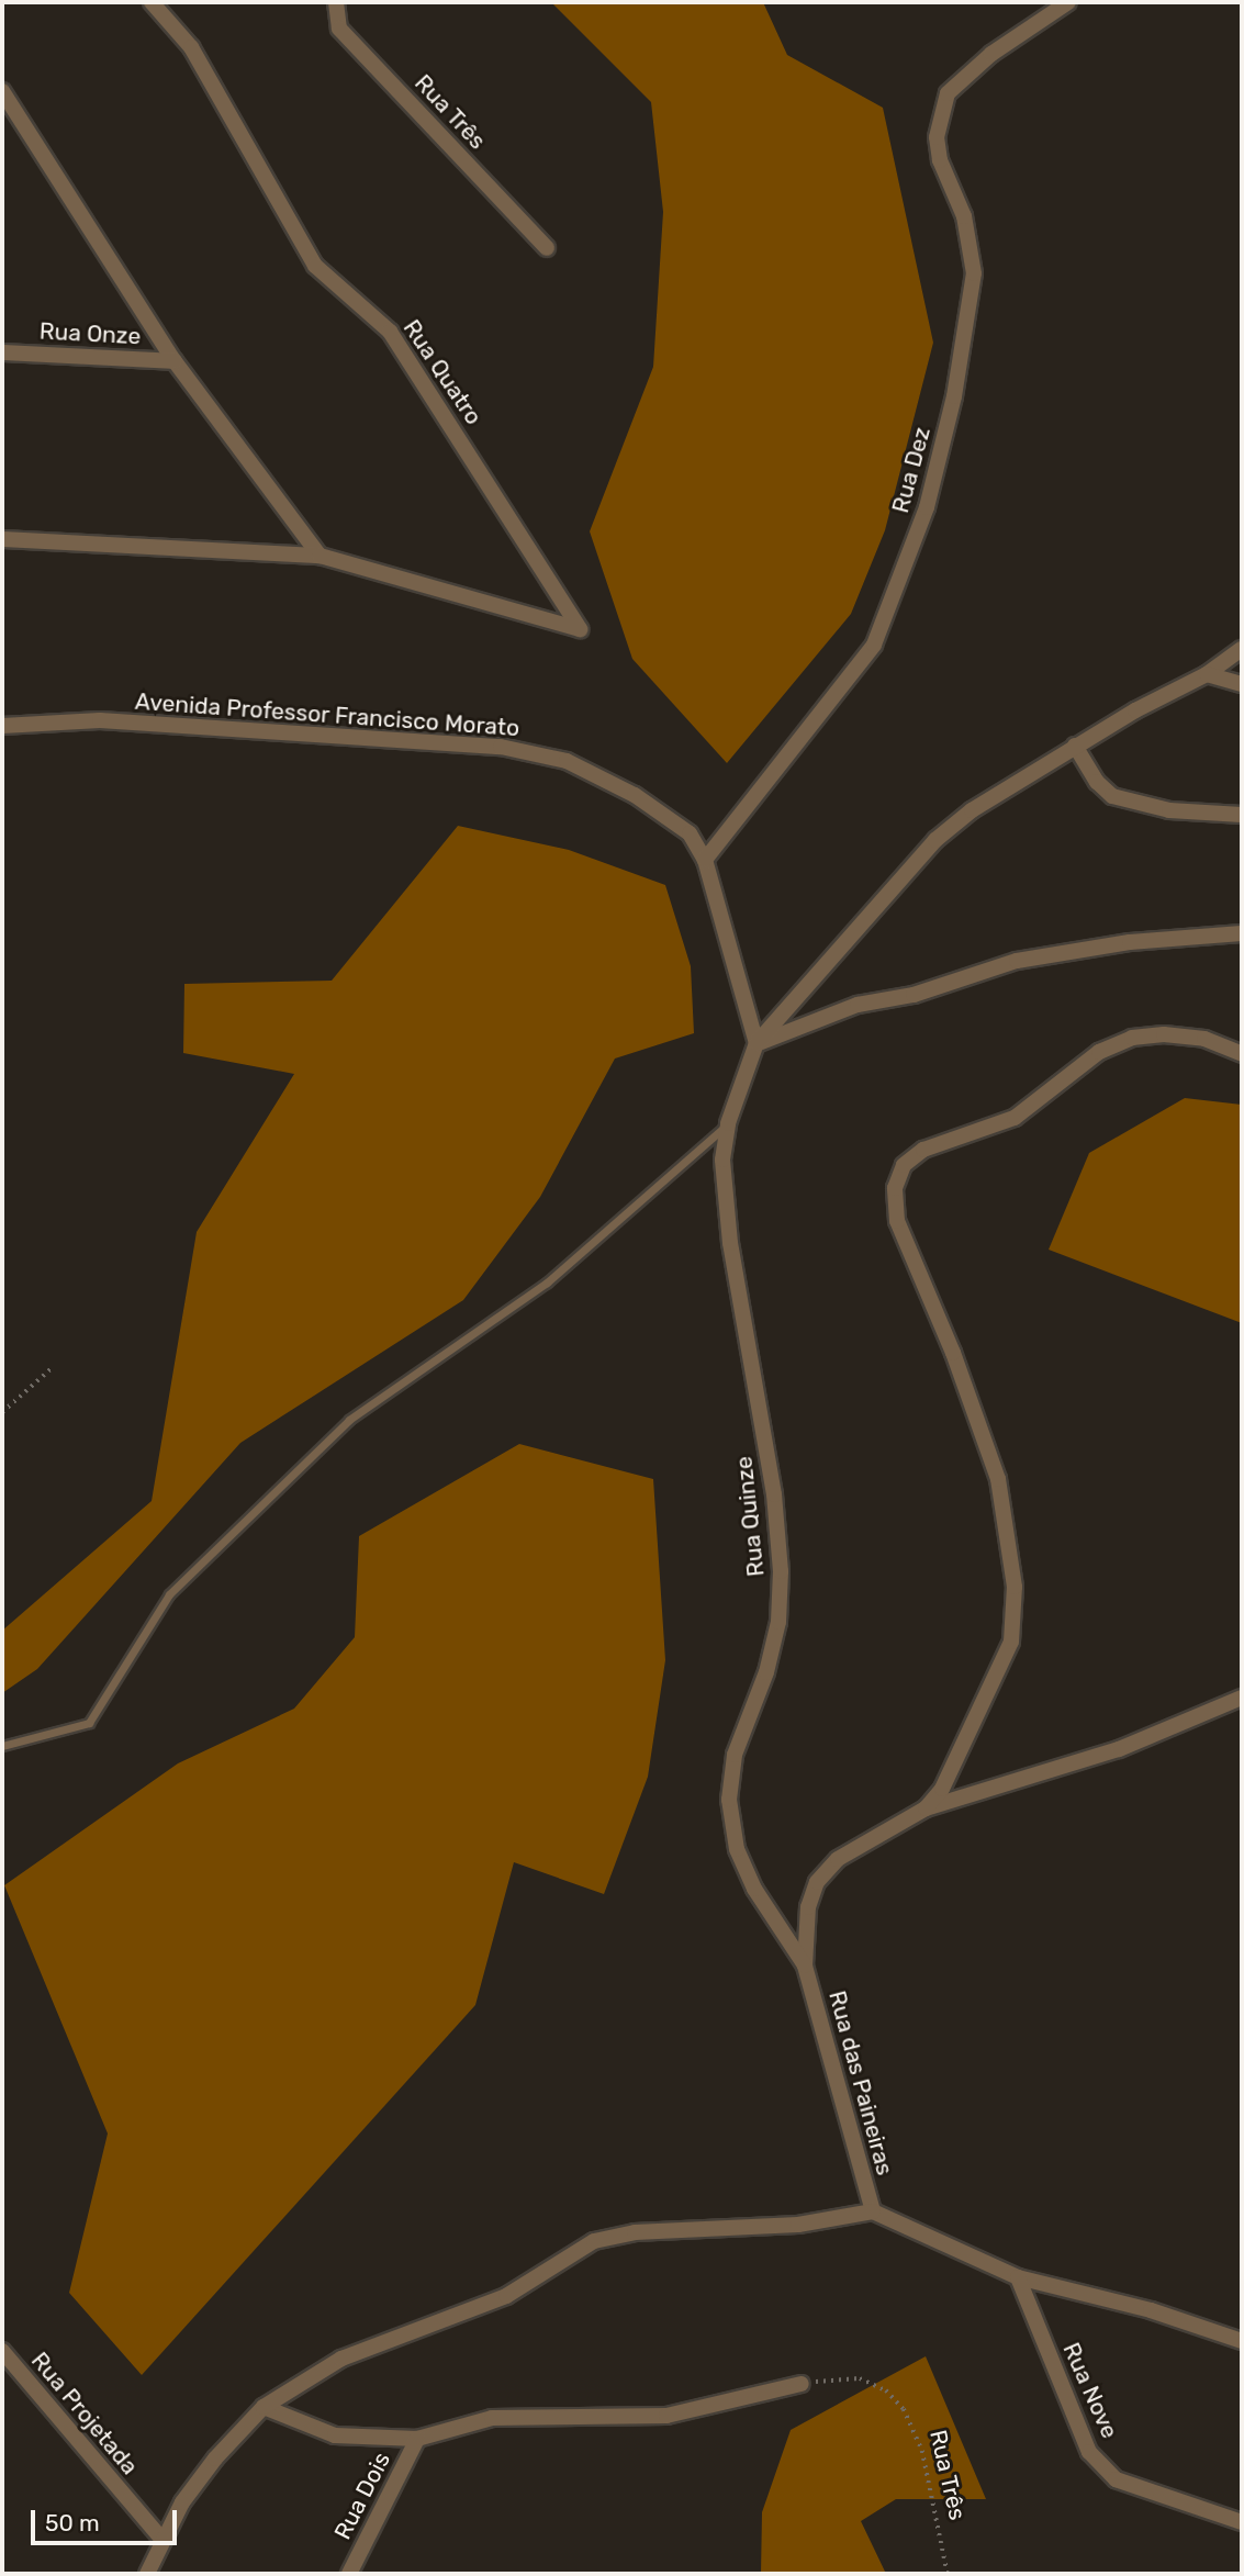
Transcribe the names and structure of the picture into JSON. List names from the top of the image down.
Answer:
{
  "streets": {
    "street": [
      "Rua Três",
      "Rua Onze",
      "Rua Quatro",
      "Rua Dez",
      "Avenida Professor Francisco Morato",
      "Rua Quinze",
      "Rua das Paineiras",
      "Rua Nove",
      "Rua Projetada",
      "Rua Dois"
    ]
  },
  "crossings": [
    ["Rua Dez", "Avenida Professor Francisco Morato"],
    ["Avenida Professor Francisco Morato", "Rua Quinze"],
    ["Rua Quinze", "Rua das Paineiras"]
  ],
  "scale_bar": "50 m"
}
